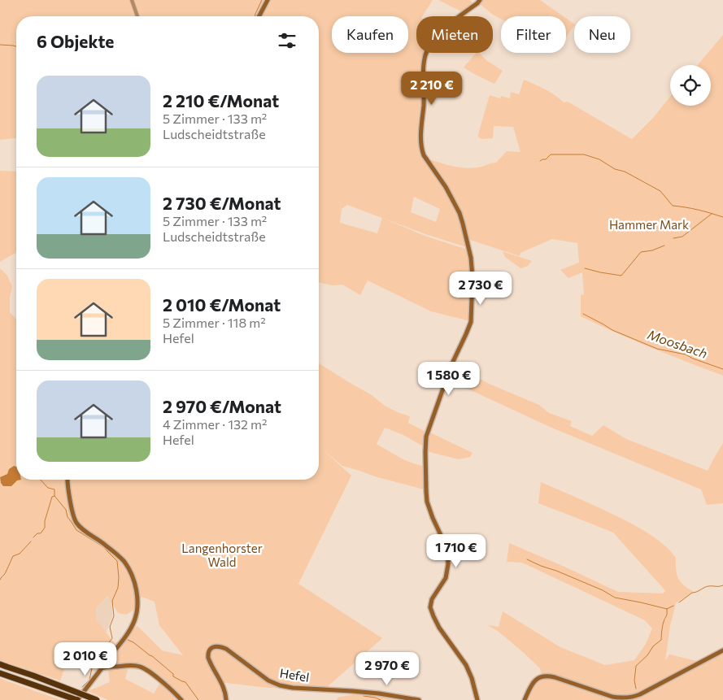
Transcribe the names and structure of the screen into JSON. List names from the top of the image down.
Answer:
{
  "streets": {
    "street": ["Hefel"]
  },
  "water": ["Moosbach"],
  "parks": ["Hammer Mark", "Langenhorster Wald"],
  "page": {
    "chip": [
      "Kaufen",
      "Mieten",
      "Filter",
      "Neu"
    ],
    "heading": "6 Objekte",
    "list": [
      {
        "name": "2 210 €/Monat",
        "note": "5 Zimmer · 133 m² · Ludscheidtstraße"
      },
      {
        "name": "2 730 €/Monat",
        "note": "5 Zimmer · 133 m² · Ludscheidtstraße"
      },
      {
        "name": "2 010 €/Monat",
        "note": "5 Zimmer · 118 m² · Hefel"
      },
      {
        "name": "2 970 €/Monat",
        "note": "4 Zimmer · 132 m² · Hefel"
      }
    ],
    "price": [
      "2 210 €",
      "2 730 €",
      "1 580 €",
      "1 710 €",
      "2 010 €",
      "2 970 €"
    ]
  }
}
